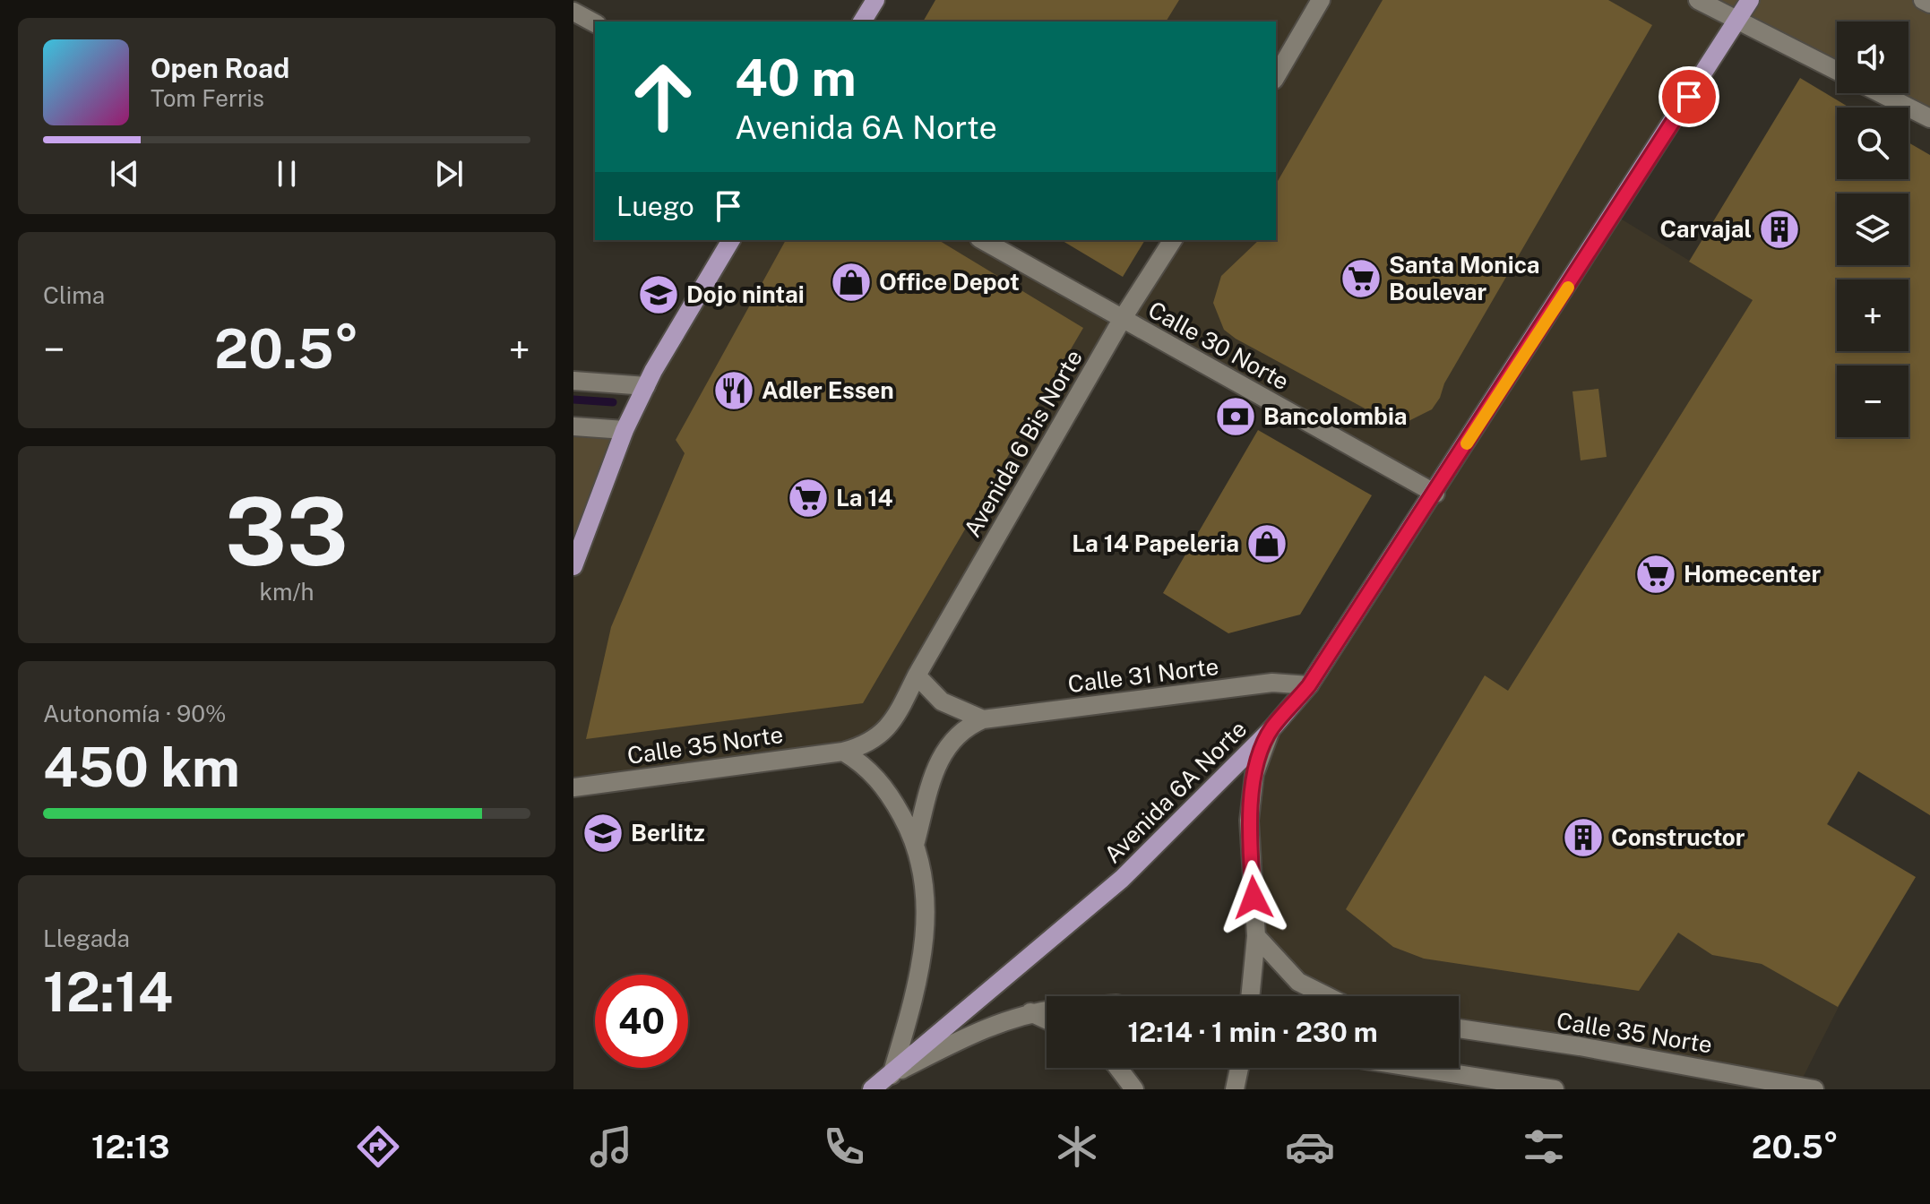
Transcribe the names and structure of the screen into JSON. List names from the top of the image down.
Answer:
{
  "streets": {
    "main road": ["Avenida 6A Norte"],
    "street": [
      "Calle 30 Norte",
      "Avenida 6 Bis Norte",
      "Calle 31 Norte",
      "Calle 35 Norte"
    ]
  },
  "crossings": [
    ["Calle 30 Norte", "Avenida 6 Bis Norte"],
    ["Calle 30 Norte", "Avenida 6A Norte"],
    ["Avenida 6 Bis Norte", "Calle 35 Norte"],
    ["Calle 31 Norte", "Avenida 6A Norte"]
  ],
  "places": {
    "building": ["Carvajal", "Constructor"],
    "supermarket": ["Santa Monica Boulevar", "La 14", "Homecenter"],
    "shop": ["Office Depot", "La 14 Papeleria"],
    "school or university": ["Dojo nintai", "Berlitz"],
    "restaurant": ["Adler Essen"],
    "bank": ["Bancolombia"]
  },
  "page": {
    "map_buttons": ["+", "−"],
    "turn": ["40 m", "Avenida 6A Norte"],
    "song": ["Open Road", "Tom Ferris"],
    "then": "Luego",
    "tile": [
      "Clima",
      ["33", "km/h"],
      ["Autonomía · 90%", "450 km"],
      ["Llegada", "12:14"]
    ],
    "heat": ["−", "20.5°", "+"],
    "limit": "40",
    "trip": "12:14 · 1 min · 230 m",
    "tabs": ["12:13", "20.5°"]
  }
}
